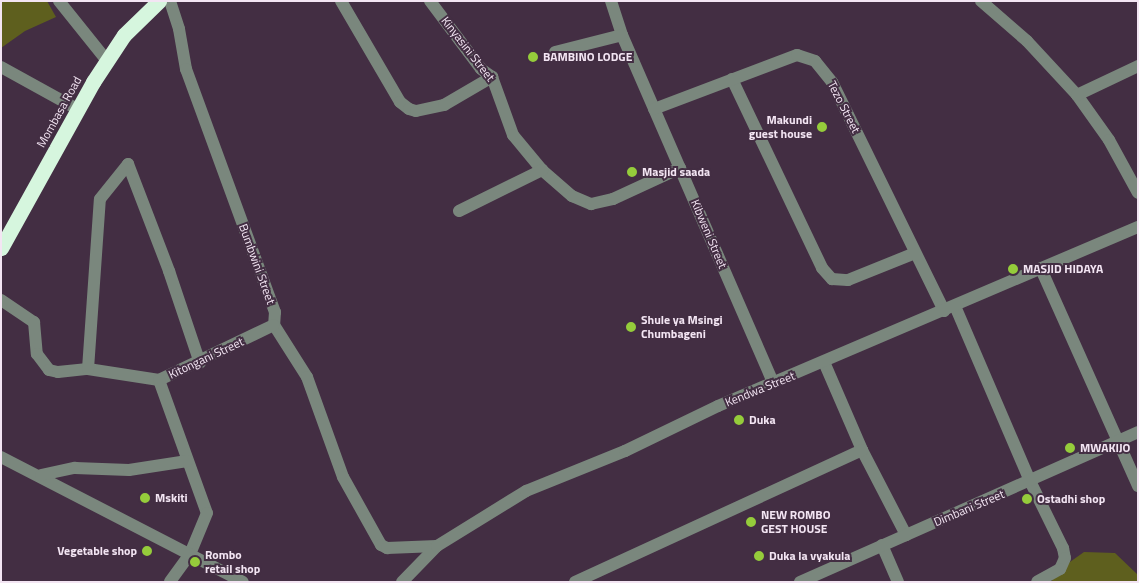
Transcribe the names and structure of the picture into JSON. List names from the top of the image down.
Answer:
{
  "streets": {
    "highway": ["Mombasa Road"],
    "street": [
      "Kinyasini Street",
      "Tezo Street",
      "Kibweni Street",
      "Bumbwini Street",
      "Kitongani Street",
      "Kendwa Street",
      "Dimbani Street"
    ]
  },
  "crossings": [
    ["Kinyasini Street", "Kibweni Street"],
    ["Tezo Street", "Kibweni Street"],
    ["Tezo Street", "Kendwa Street"],
    ["Tezo Street", "Dimbani Street"],
    ["Kibweni Street", "Kendwa Street"],
    ["Bumbwini Street", "Kitongani Street"],
    ["Bumbwini Street", "Kendwa Street"]
  ],
  "places": [
    "BAMBINO LODGE",
    "Makundi guest house",
    "Masjid saada",
    "MASJID HIDAYA",
    "Shule ya Msingi Chumbageni",
    "Duka",
    "MWAKIJO",
    "Mskiti",
    "Ostadhi shop",
    "NEW ROMBO GEST HOUSE",
    "Vegetable shop",
    "Duka la vyakula",
    "Rombo retail shop"
  ]
}
